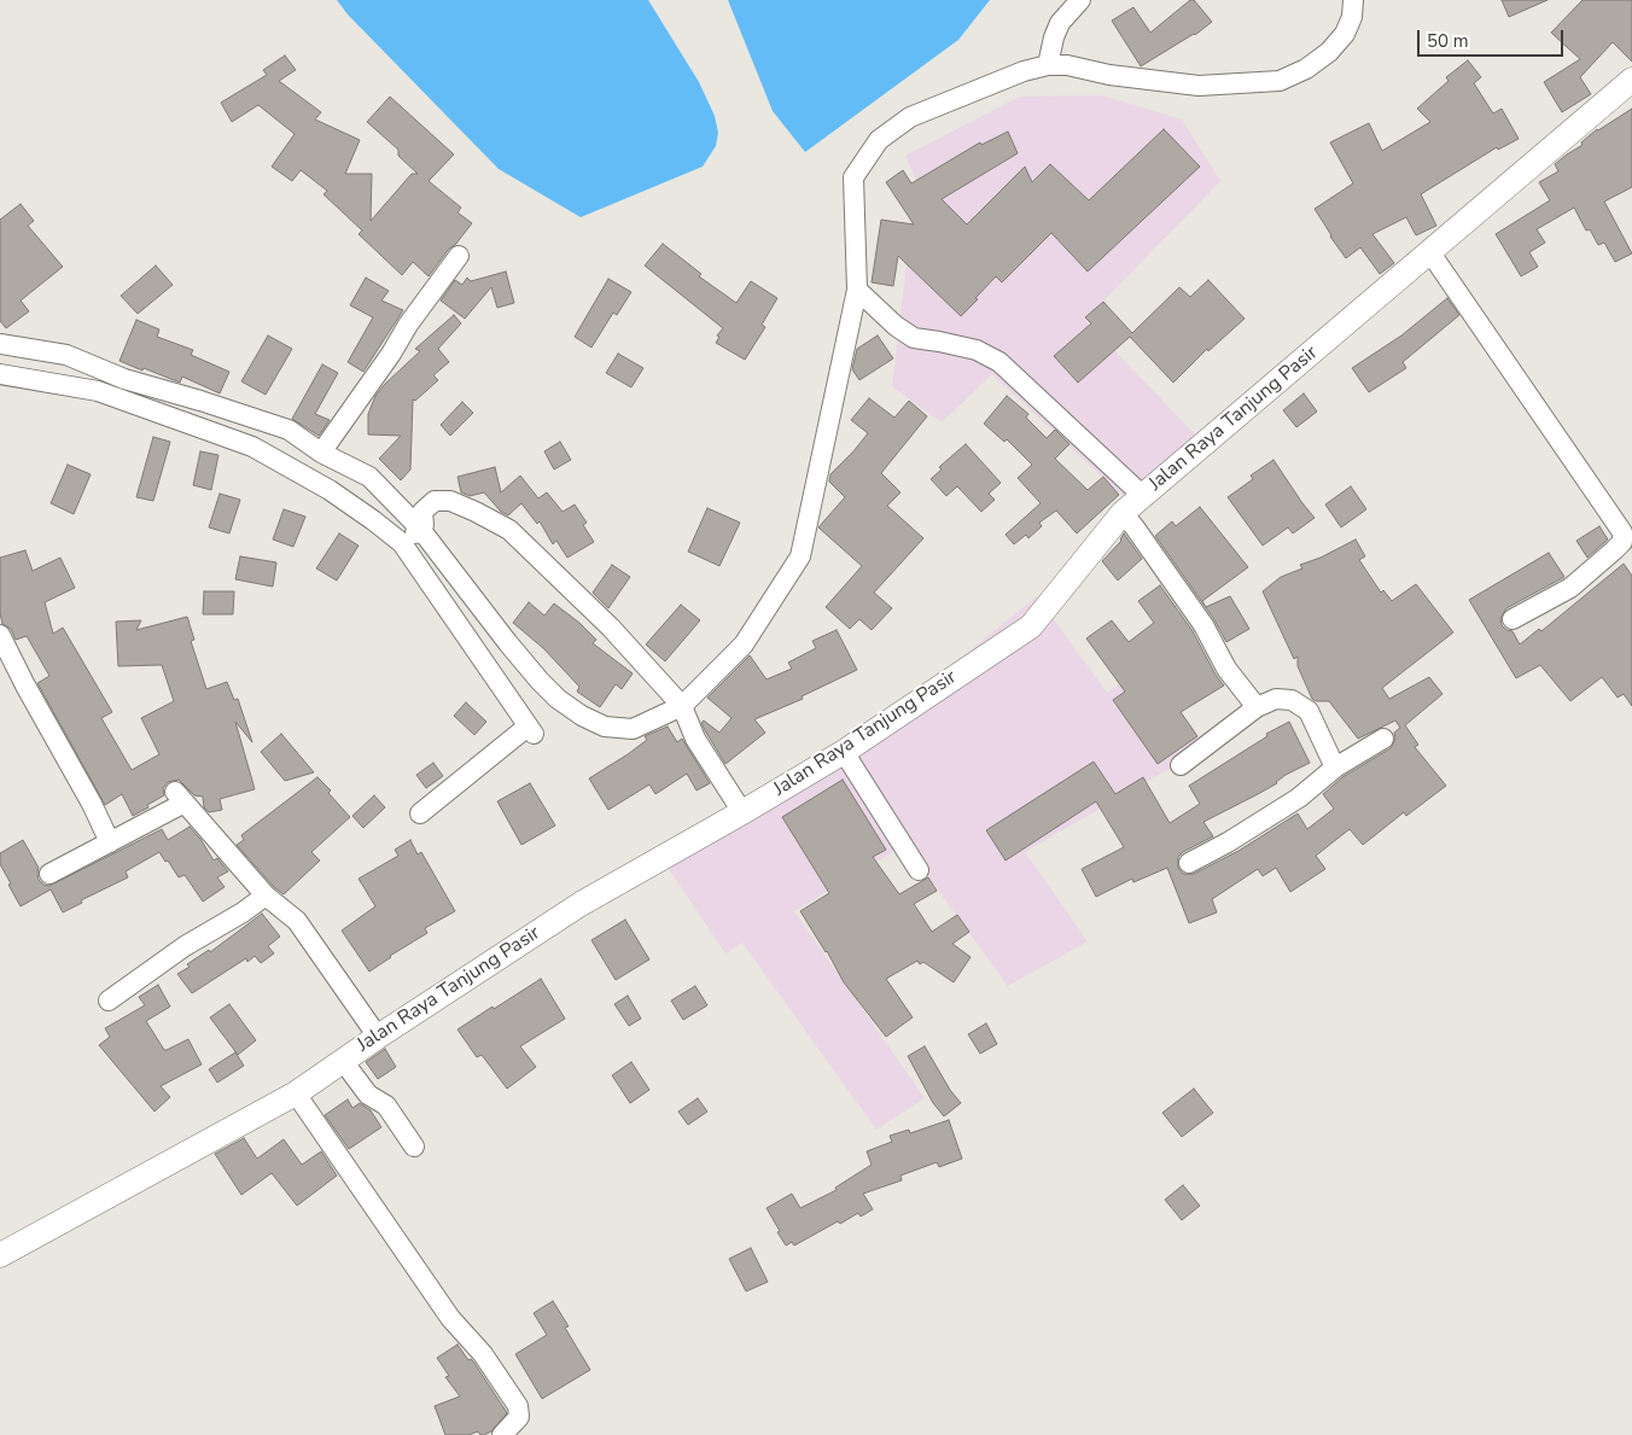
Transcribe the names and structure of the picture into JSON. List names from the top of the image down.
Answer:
{
  "streets": {
    "street": ["Jalan Raya Tanjung Pasir"]
  },
  "scale_bar": "50 m"
}
